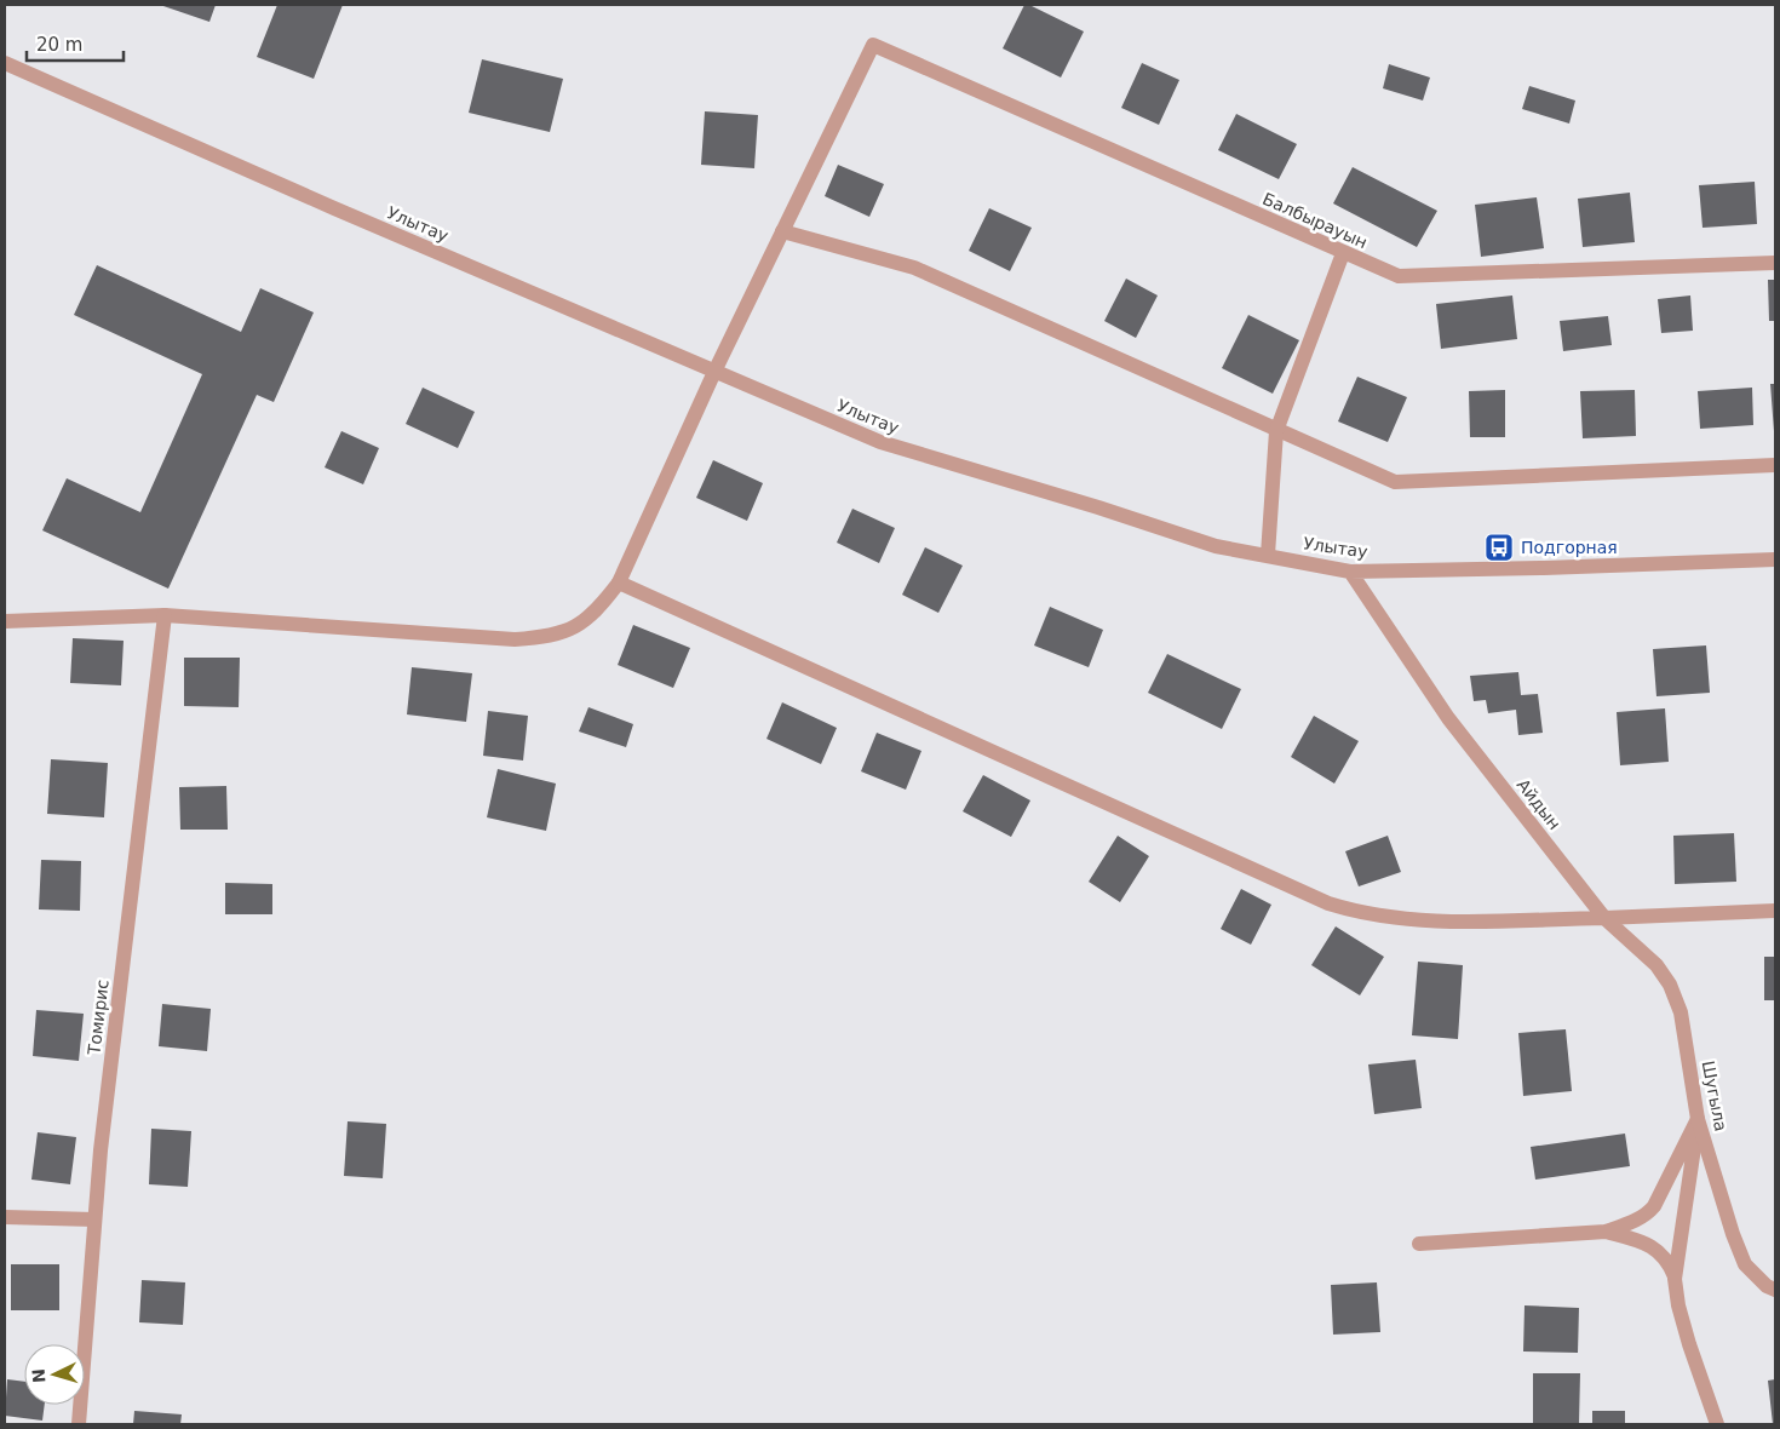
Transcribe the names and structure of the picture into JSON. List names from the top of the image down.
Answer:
{
  "streets": {
    "street": [
      "Балбырауын",
      "Улытау",
      "Айдын",
      "Томирис",
      "Шугыла"
    ]
  },
  "crossings": [
    ["Улытау", "Айдын"],
    ["Айдын", "Шугыла"]
  ],
  "places": {
    "bus stop": ["Подгорная"]
  },
  "scale_bar": "20 m",
  "north": "left"
}
